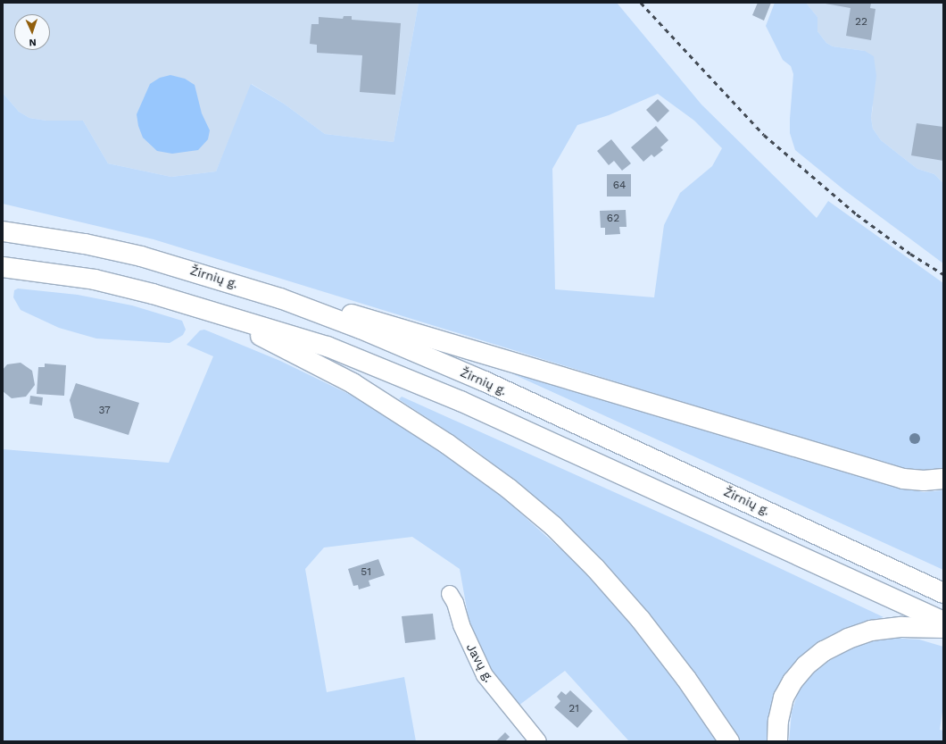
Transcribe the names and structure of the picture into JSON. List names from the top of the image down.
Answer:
{
  "streets": {
    "highway": ["Žirnių g."],
    "street": ["Javų g."]
  },
  "house_numbers": [
    "22",
    "64",
    "62",
    "37",
    "51",
    "21"
  ],
  "north": "bottom"
}
